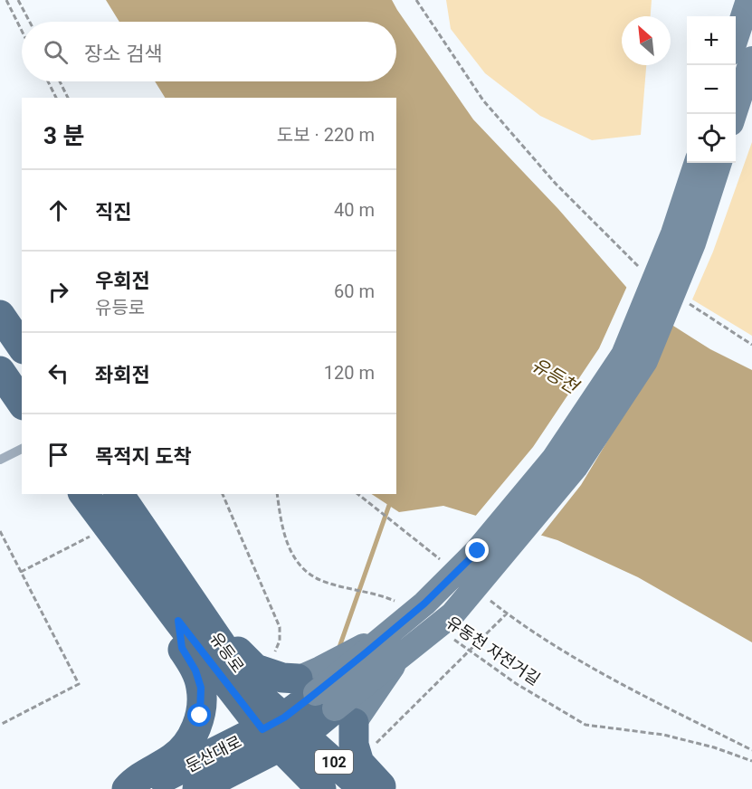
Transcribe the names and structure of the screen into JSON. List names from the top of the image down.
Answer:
{
  "streets": {
    "main road": ["유등로", "둔산대로", "102"],
    "path": ["유동천 자전거길"]
  },
  "crossings": [
    ["유등로", "둔산대로"]
  ],
  "water": ["유등천"],
  "north": "top left",
  "page": {
    "map_buttons": ["+", "−"],
    "search": "장소 검색",
    "heading": ["3 분", "도보 · 220 m"],
    "list": [
      ["직진", "40 m"],
      ["우회전", "유등로", "60 m"],
      ["좌회전", "120 m"],
      "목적지 도착"
    ]
  }
}
